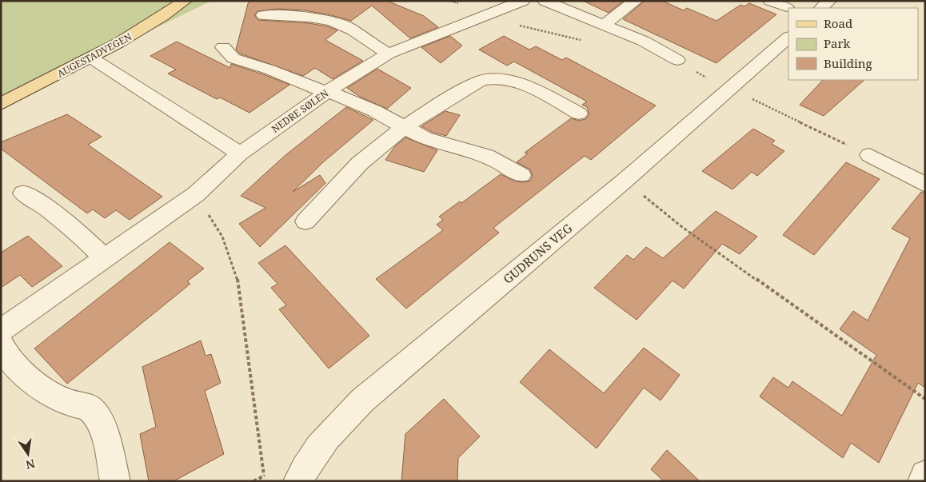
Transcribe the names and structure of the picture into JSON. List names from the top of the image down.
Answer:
{
  "streets": {
    "main road": ["AUGESTADVEGEN"],
    "street": ["NEDRE SØLEN", "GUDRUNS VEG"]
  },
  "legend": ["Road", "Park", "Building"],
  "north": "bottom"
}
